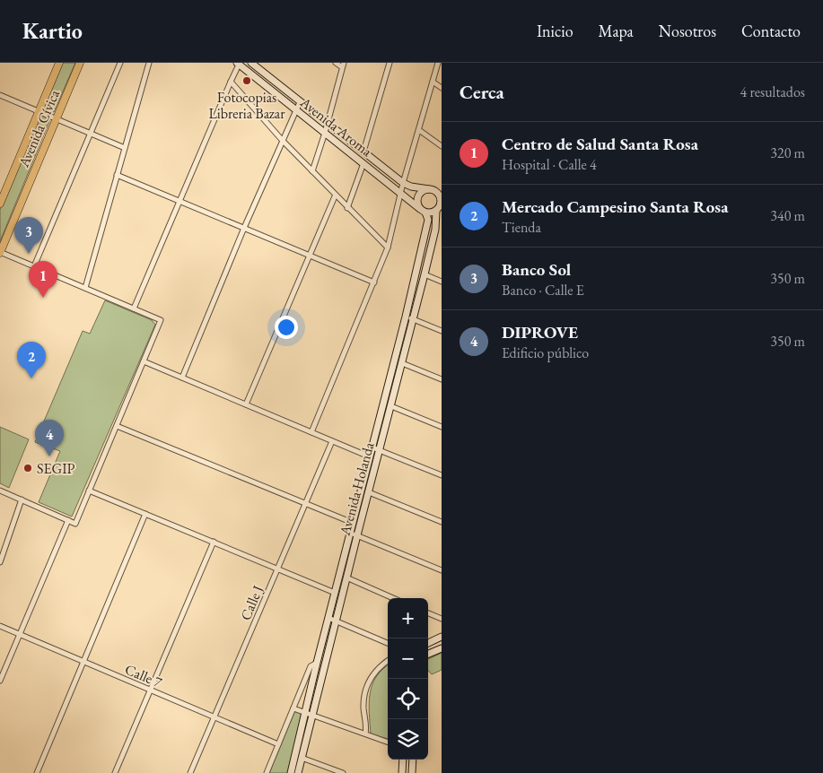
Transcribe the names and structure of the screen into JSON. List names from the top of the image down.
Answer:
{
  "streets": {
    "main road": ["Avenida Cívica"],
    "street": [
      "Avenida Aroma",
      "Avenida Holanda",
      "Calle J",
      "Calle 7"
    ]
  },
  "crossings": [
    ["Avenida Aroma", "Avenida Holanda"],
    ["Calle J", "Calle 7"]
  ],
  "places": ["Fotocopias Libreria Bazar", "SEGIP"],
  "page": {
    "header": "Kartio",
    "nav": [
      "Inicio",
      "Mapa",
      "Nosotros",
      "Contacto"
    ],
    "heading": ["Cerca", "4 resultados"],
    "list": [
      {
        "mark": "1",
        "name": "Centro de Salud Santa Rosa",
        "note": "Hospital · Calle 4",
        "value": "320 m"
      },
      {
        "mark": "2",
        "name": "Mercado Campesino Santa Rosa",
        "note": "Tienda",
        "value": "340 m"
      },
      {
        "mark": "3",
        "name": "Banco Sol",
        "note": "Banco · Calle E",
        "value": "350 m"
      },
      {
        "mark": "4",
        "name": "DIPROVE",
        "note": "Edificio público",
        "value": "350 m"
      }
    ],
    "pins": [
      "3",
      "1",
      "2",
      "4"
    ],
    "map_buttons": ["+", "−"]
  }
}
